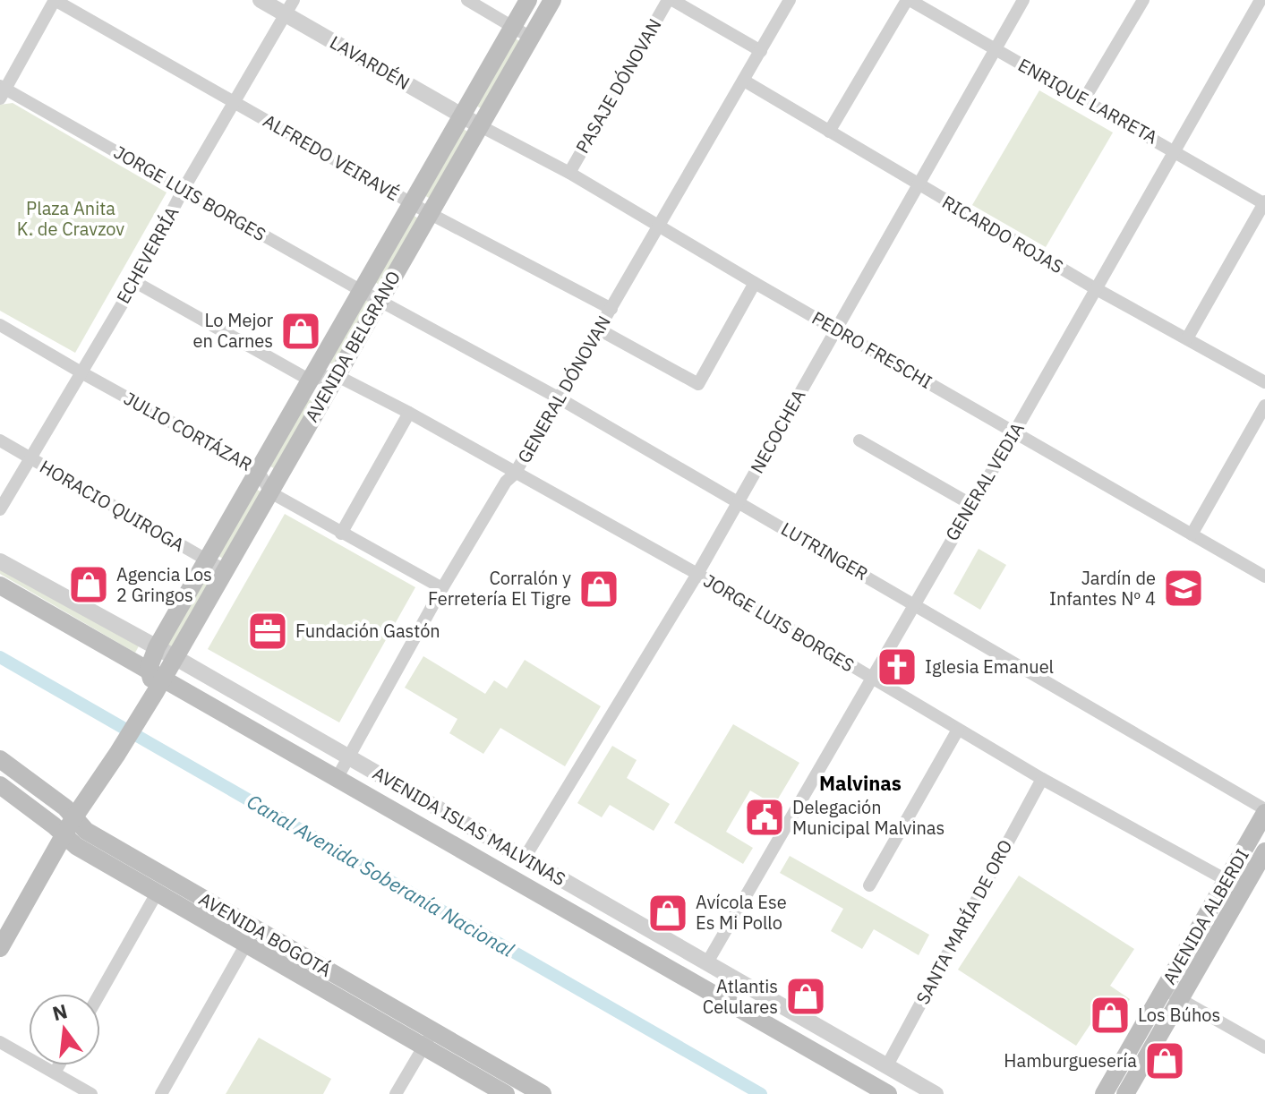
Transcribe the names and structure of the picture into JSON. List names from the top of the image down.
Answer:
{
  "streets": {
    "main road": [
      "AVENIDA BELGRANO",
      "AVENIDA ISLAS MALVINAS",
      "AVENIDA ALBERDI",
      "AVENIDA BOGOTÁ"
    ],
    "street": [
      "LAVARDÉN",
      "PASAJE DÓNOVAN",
      "ENRIQUE LARRETA",
      "ALFREDO VEIRAVÉ",
      "JORGE LUIS BORGES",
      "RICARDO ROJAS",
      "ECHEVERRÍA",
      "PEDRO FRESCHI",
      "GENERAL DÓNOVAN",
      "JULIO CORTÁZAR",
      "NECOCHEA",
      "GENERAL VEDIA",
      "HORACIO QUIROGA",
      "LUTRINGER",
      "SANTA MARÍA DE ORO"
    ]
  },
  "crossings": [
    ["LAVARDÉN", "ECHEVERRÍA"],
    ["LAVARDÉN", "AVENIDA BELGRANO"],
    ["LAVARDÉN", "PEDRO FRESCHI"],
    ["PASAJE DÓNOVAN", "PEDRO FRESCHI"],
    ["ENRIQUE LARRETA", "NECOCHEA"],
    ["ENRIQUE LARRETA", "GENERAL VEDIA"],
    ["ALFREDO VEIRAVÉ", "ECHEVERRÍA"],
    ["ALFREDO VEIRAVÉ", "AVENIDA BELGRANO"],
    ["ALFREDO VEIRAVÉ", "GENERAL DÓNOVAN"],
    ["JORGE LUIS BORGES", "ECHEVERRÍA"],
    ["JORGE LUIS BORGES", "AVENIDA BELGRANO"],
    ["JORGE LUIS BORGES", "GENERAL DÓNOVAN"],
    ["JORGE LUIS BORGES", "NECOCHEA"],
    ["JORGE LUIS BORGES", "GENERAL VEDIA"],
    ["JORGE LUIS BORGES", "LUTRINGER"],
    ["JORGE LUIS BORGES", "AVENIDA ALBERDI"],
    ["JORGE LUIS BORGES", "SANTA MARÍA DE ORO"],
    ["RICARDO ROJAS", "GENERAL DÓNOVAN"],
    ["RICARDO ROJAS", "NECOCHEA"],
    ["RICARDO ROJAS", "GENERAL VEDIA"],
    ["ECHEVERRÍA", "JULIO CORTÁZAR"],
    ["ECHEVERRÍA", "HORACIO QUIROGA"],
    ["AVENIDA BELGRANO", "PEDRO FRESCHI"],
    ["AVENIDA BELGRANO", "JULIO CORTÁZAR"],
    ["AVENIDA BELGRANO", "HORACIO QUIROGA"],
    ["AVENIDA BELGRANO", "LUTRINGER"],
    ["AVENIDA BELGRANO", "AVENIDA ISLAS MALVINAS"],
    ["AVENIDA BELGRANO", "AVENIDA BOGOTÁ"],
    ["PEDRO FRESCHI", "GENERAL DÓNOVAN"],
    ["PEDRO FRESCHI", "NECOCHEA"],
    ["PEDRO FRESCHI", "GENERAL VEDIA"],
    ["GENERAL DÓNOVAN", "LUTRINGER"],
    ["GENERAL DÓNOVAN", "AVENIDA ISLAS MALVINAS"],
    ["NECOCHEA", "LUTRINGER"],
    ["NECOCHEA", "AVENIDA ISLAS MALVINAS"],
    ["GENERAL VEDIA", "LUTRINGER"],
    ["GENERAL VEDIA", "AVENIDA ISLAS MALVINAS"],
    ["LUTRINGER", "AVENIDA ALBERDI"],
    ["AVENIDA ISLAS MALVINAS", "SANTA MARÍA DE ORO"]
  ],
  "districts": ["Malvinas"],
  "water": ["Canal Avenida Soberanía Nacional"],
  "parks": ["Plaza Anita K. de Cravzov"],
  "places": {
    "shop": [
      "Lo Mejor en Carnes",
      "Agencia Los 2 Gringos",
      "Corralón y Ferretería El Tigre",
      "Avícola Ese Es Mi Pollo",
      "Atlantis Celulares",
      "Los Búhos",
      "Hamburguesería"
    ],
    "school or university": ["Jardín de Infantes Nº 4"],
    "office": ["Fundación Gastón"],
    "church": ["Iglesia Emanuel"],
    "public building": ["Delegación Municipal Malvinas"]
  },
  "north": "top"
}
